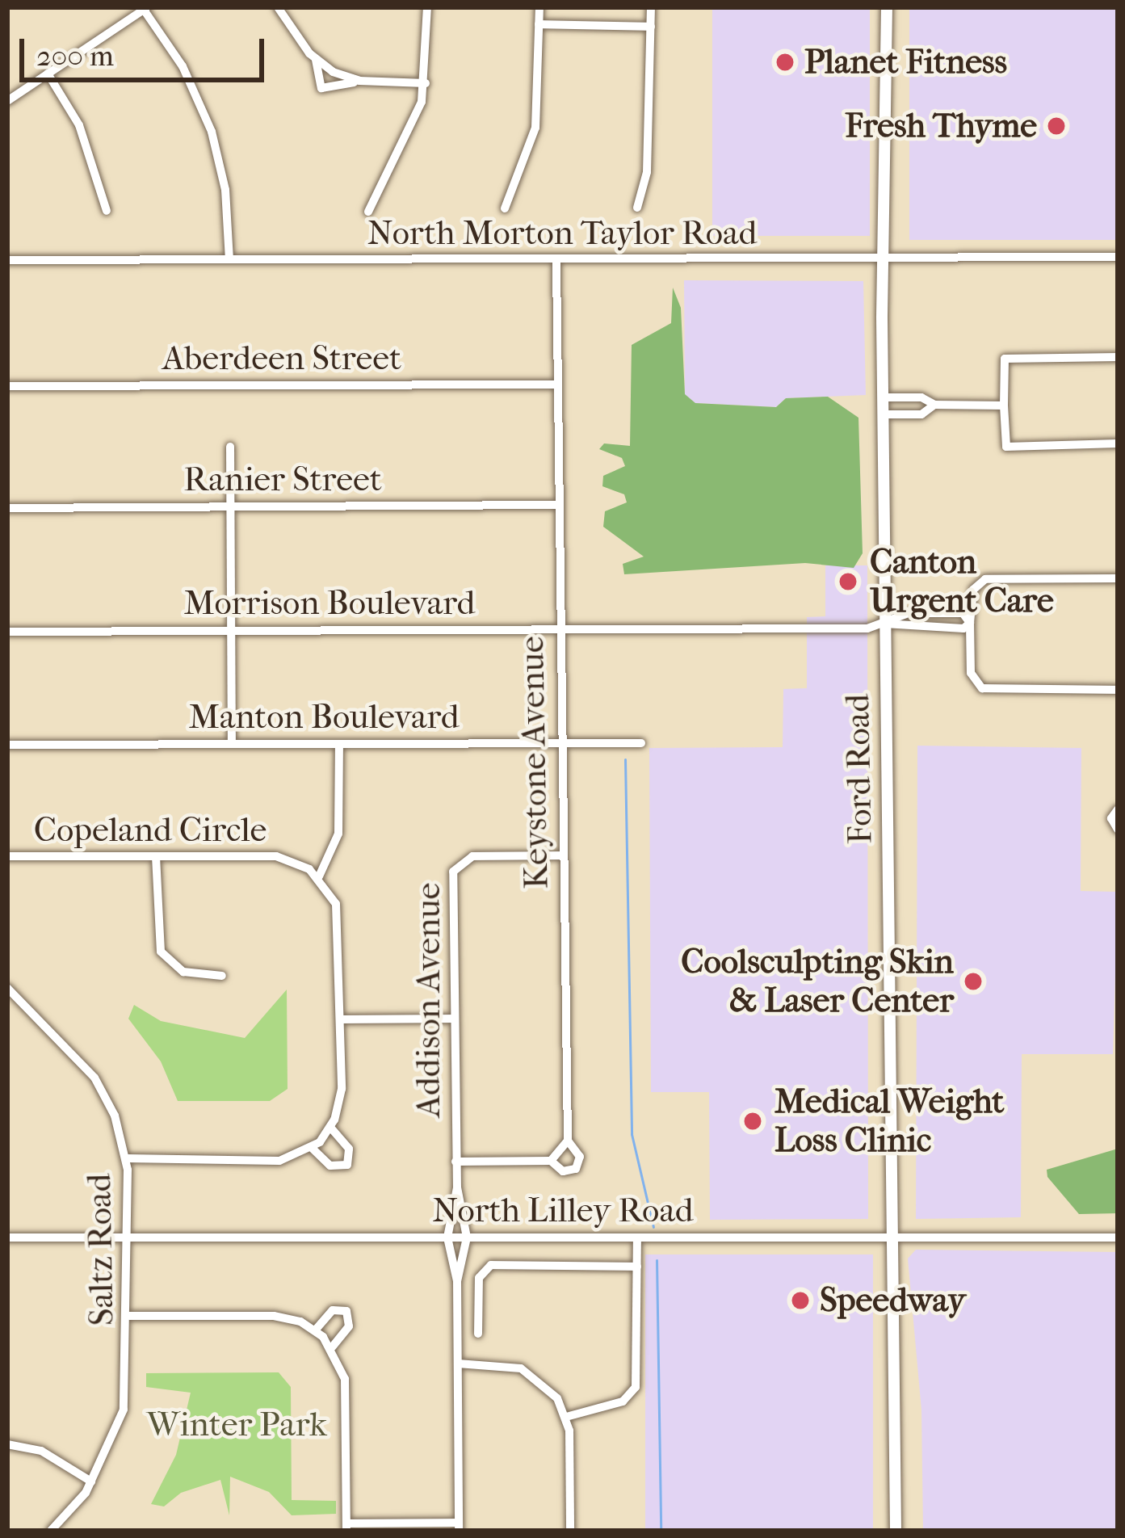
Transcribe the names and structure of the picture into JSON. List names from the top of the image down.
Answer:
{
  "streets": {
    "main road": ["Ford Road"],
    "street": [
      "North Morton Taylor Road",
      "Aberdeen Street",
      "Ranier Street",
      "Morrison Boulevard",
      "Manton Boulevard",
      "Keystone Avenue",
      "Copeland Circle",
      "Addison Avenue",
      "North Lilley Road",
      "Saltz Road"
    ]
  },
  "crossings": [
    ["North Morton Taylor Road", "Keystone Avenue"],
    ["North Morton Taylor Road", "Ford Road"],
    ["Aberdeen Street", "Keystone Avenue"],
    ["Ranier Street", "Keystone Avenue"],
    ["Morrison Boulevard", "Keystone Avenue"],
    ["Morrison Boulevard", "Ford Road"],
    ["Manton Boulevard", "Keystone Avenue"],
    ["Keystone Avenue", "Addison Avenue"],
    ["Ford Road", "North Lilley Road"],
    ["Addison Avenue", "North Lilley Road"],
    ["North Lilley Road", "Saltz Road"]
  ],
  "parks": ["Winter Park"],
  "places": [
    "Planet Fitness",
    "Fresh Thyme",
    "Canton Urgent Care",
    "Coolsculpting Skin & Laser Center",
    "Medical Weight Loss Clinic",
    "Speedway"
  ],
  "scale_bar": "200 m"
}
